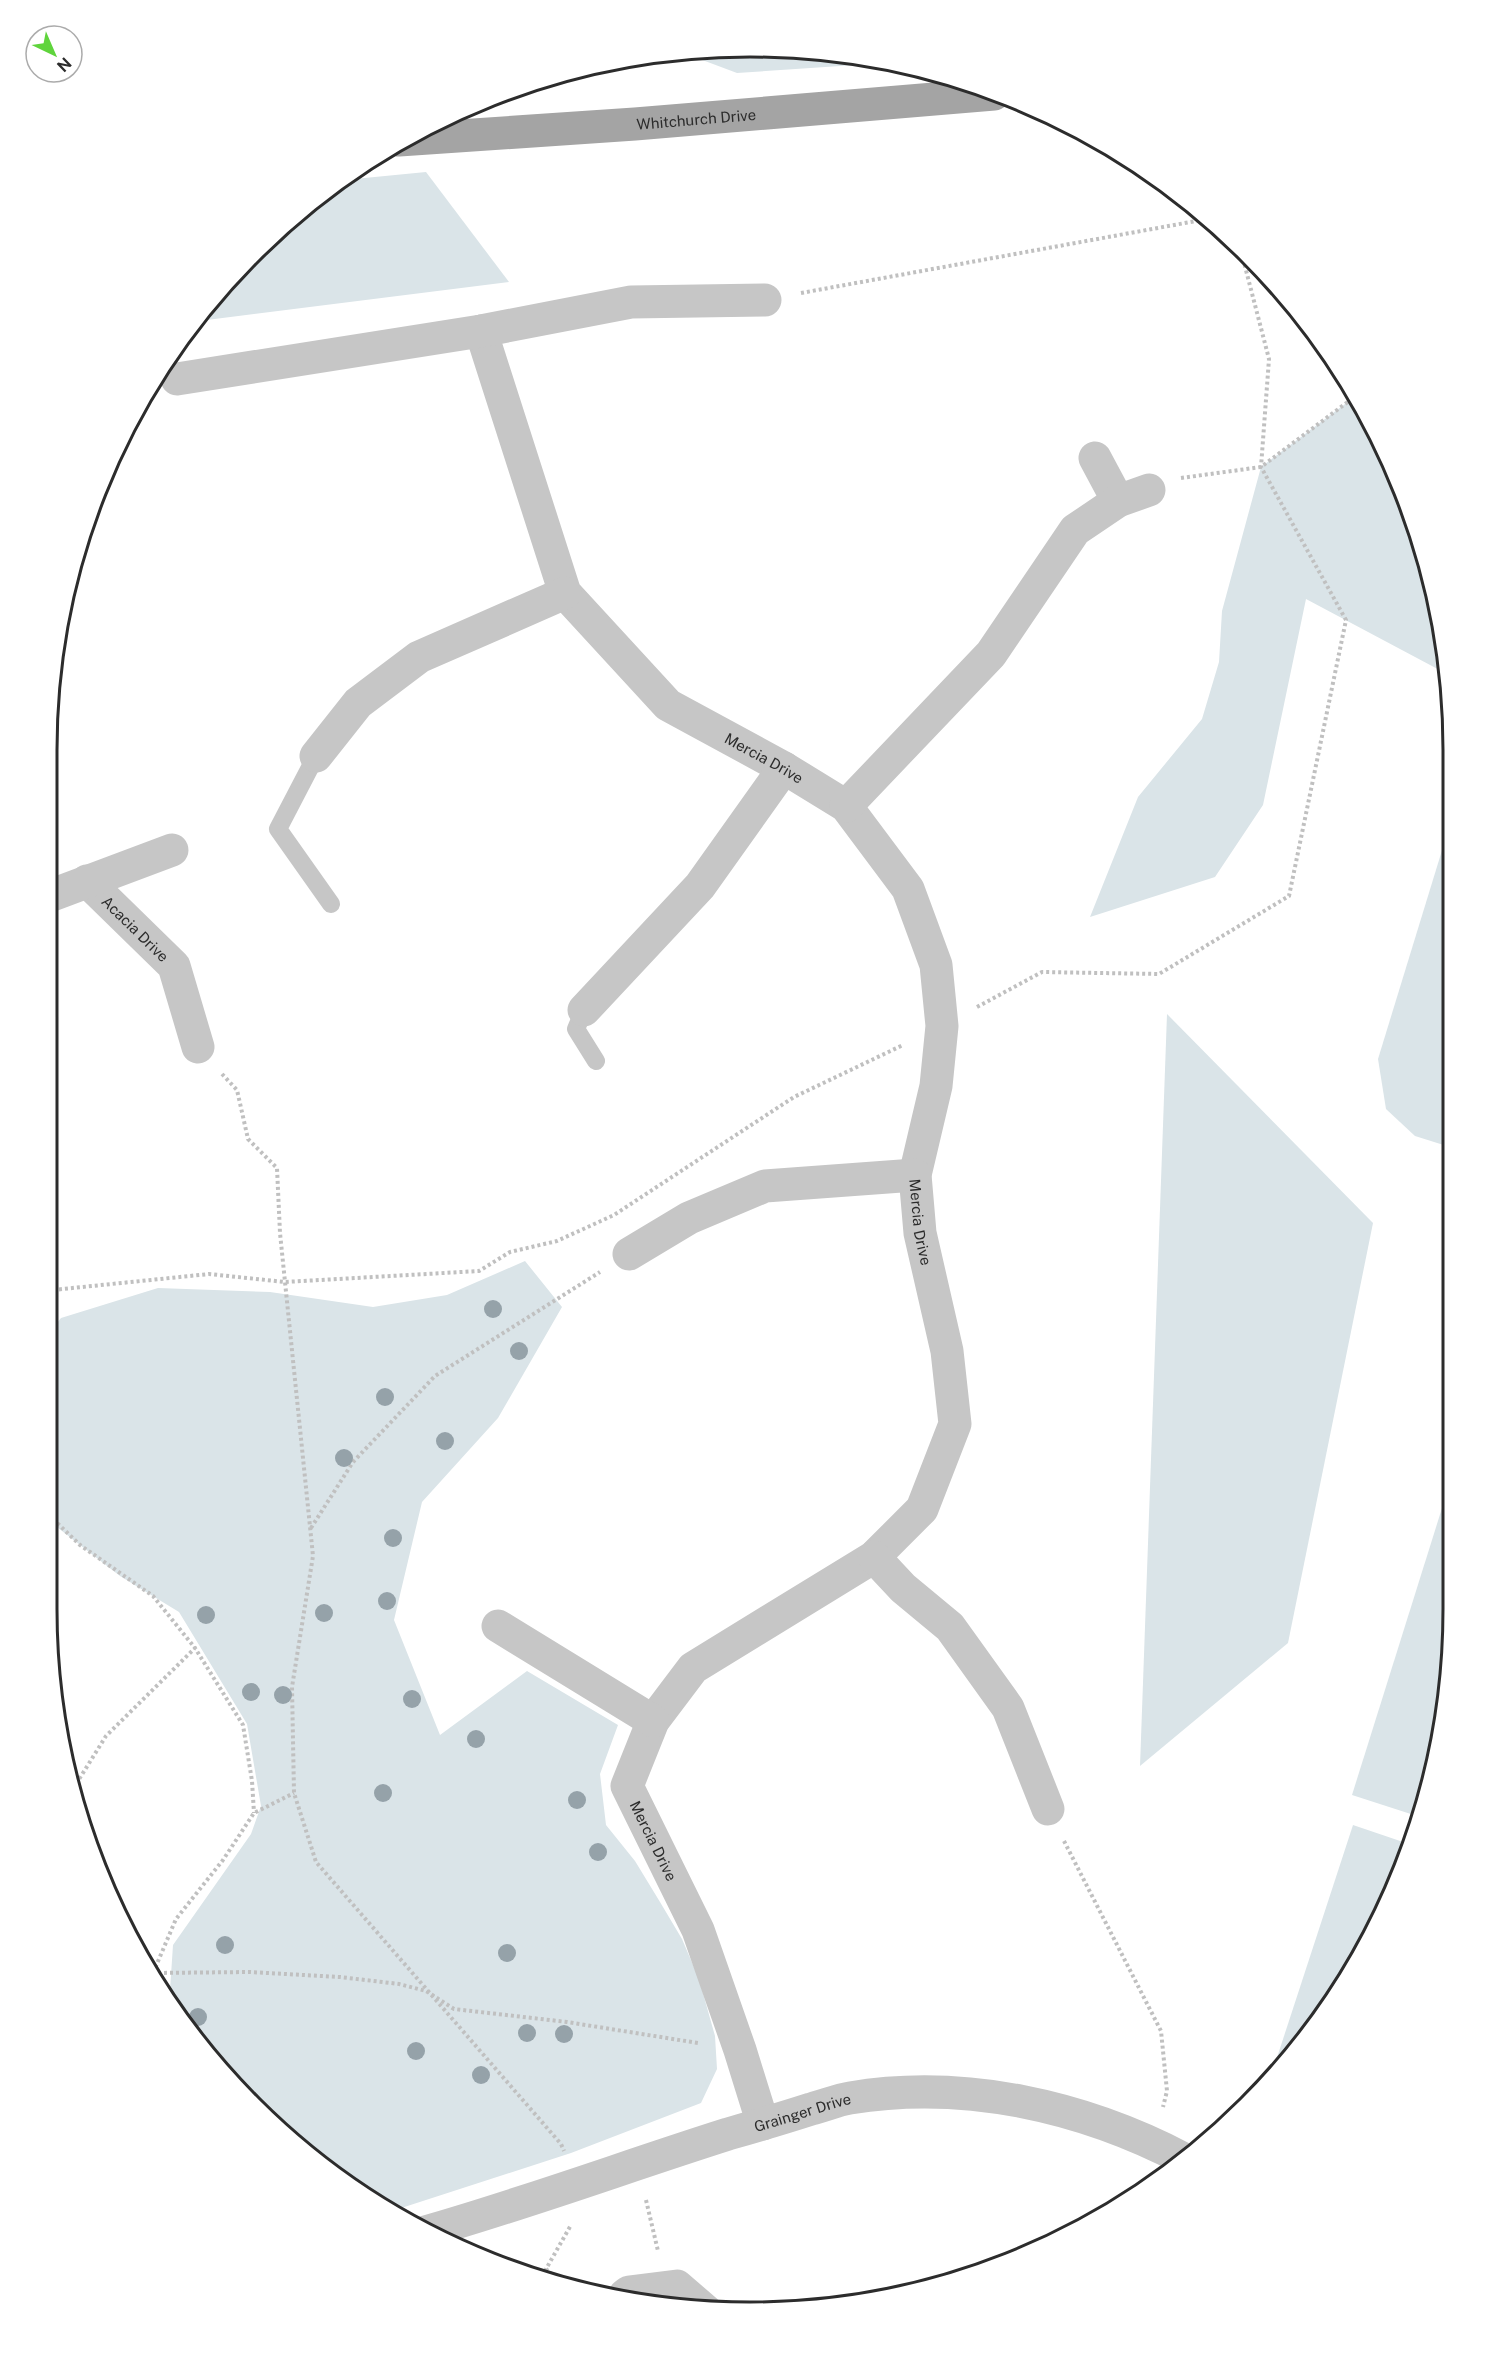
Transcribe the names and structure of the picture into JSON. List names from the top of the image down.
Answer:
{
  "streets": {
    "main road": ["Whitchurch Drive"],
    "street": ["Mercia Drive", "Acacia Drive", "Grainger Drive"]
  },
  "crossings": [
    ["Mercia Drive", "Grainger Drive"]
  ],
  "north": "bottom right"
}
